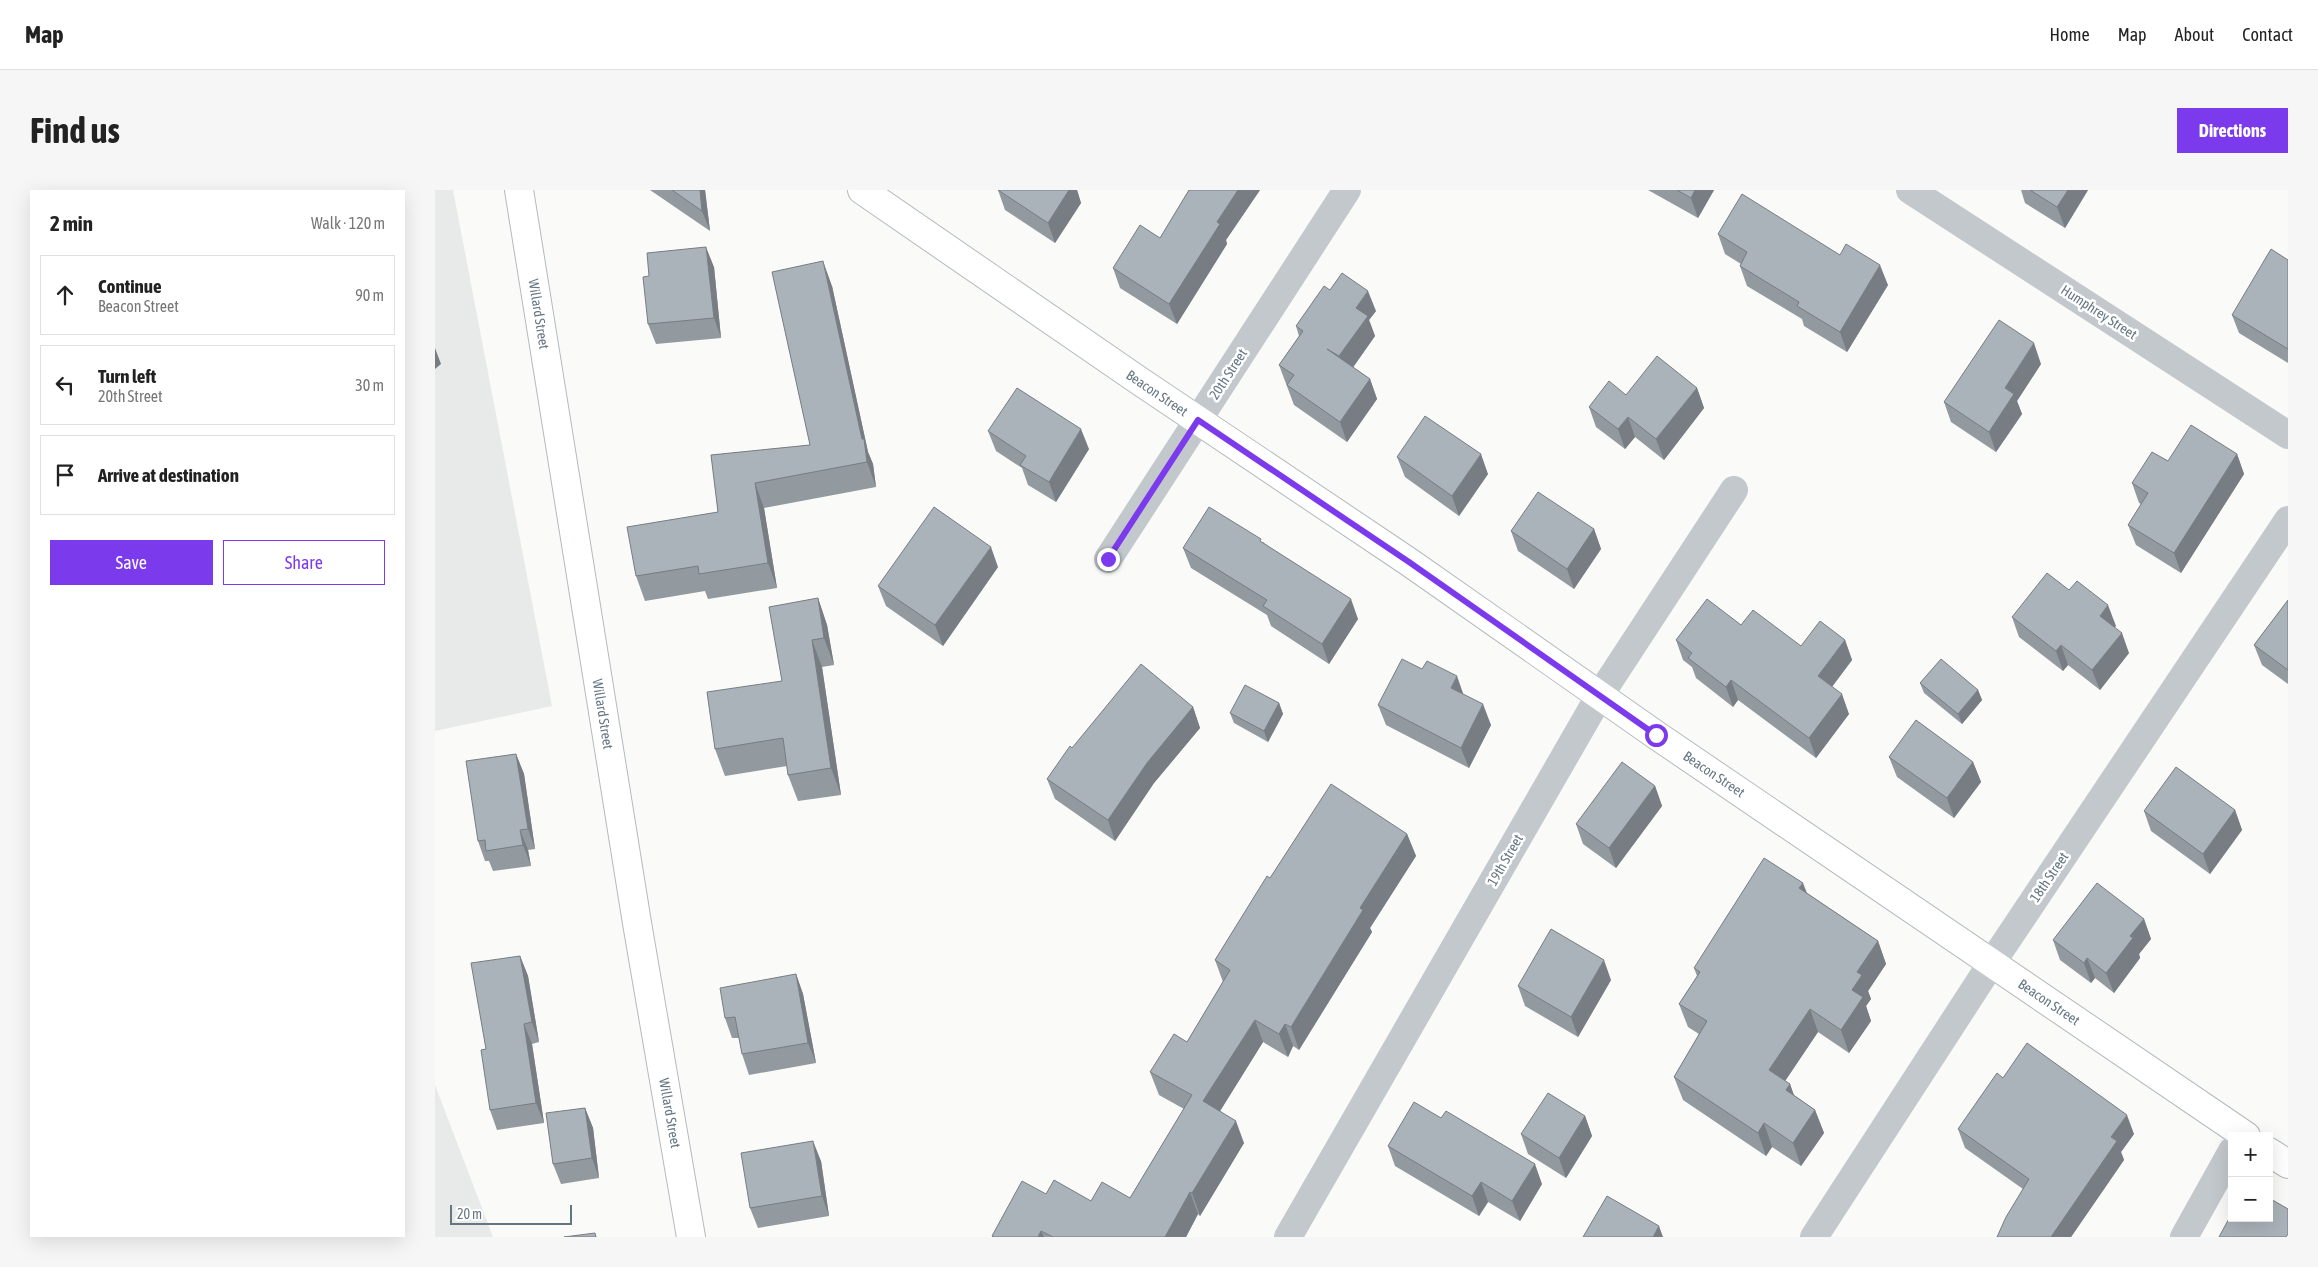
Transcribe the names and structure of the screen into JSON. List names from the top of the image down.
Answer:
{
  "streets": {
    "street": [
      "Humphrey Street",
      "Willard Street",
      "20th Street",
      "Beacon Street",
      "19th Street",
      "18th Street"
    ]
  },
  "crossings": [
    ["20th Street", "Beacon Street"],
    ["Beacon Street", "19th Street"],
    ["Beacon Street", "18th Street"]
  ],
  "scale_bar": "20 m",
  "page": {
    "header": "Map",
    "nav": [
      "Home",
      "Map",
      "About",
      "Contact"
    ],
    "buttons": [
      "Directions",
      ["Save", "Share"]
    ],
    "title": "Find us",
    "heading": ["2 min", "Walk · 120 m"],
    "list": [
      ["Continue", "Beacon Street", "90 m"],
      ["Turn left", "20th Street", "30 m"],
      "Arrive at destination"
    ],
    "map_buttons": ["+", "−"],
    "scale": "20 m"
  }
}
